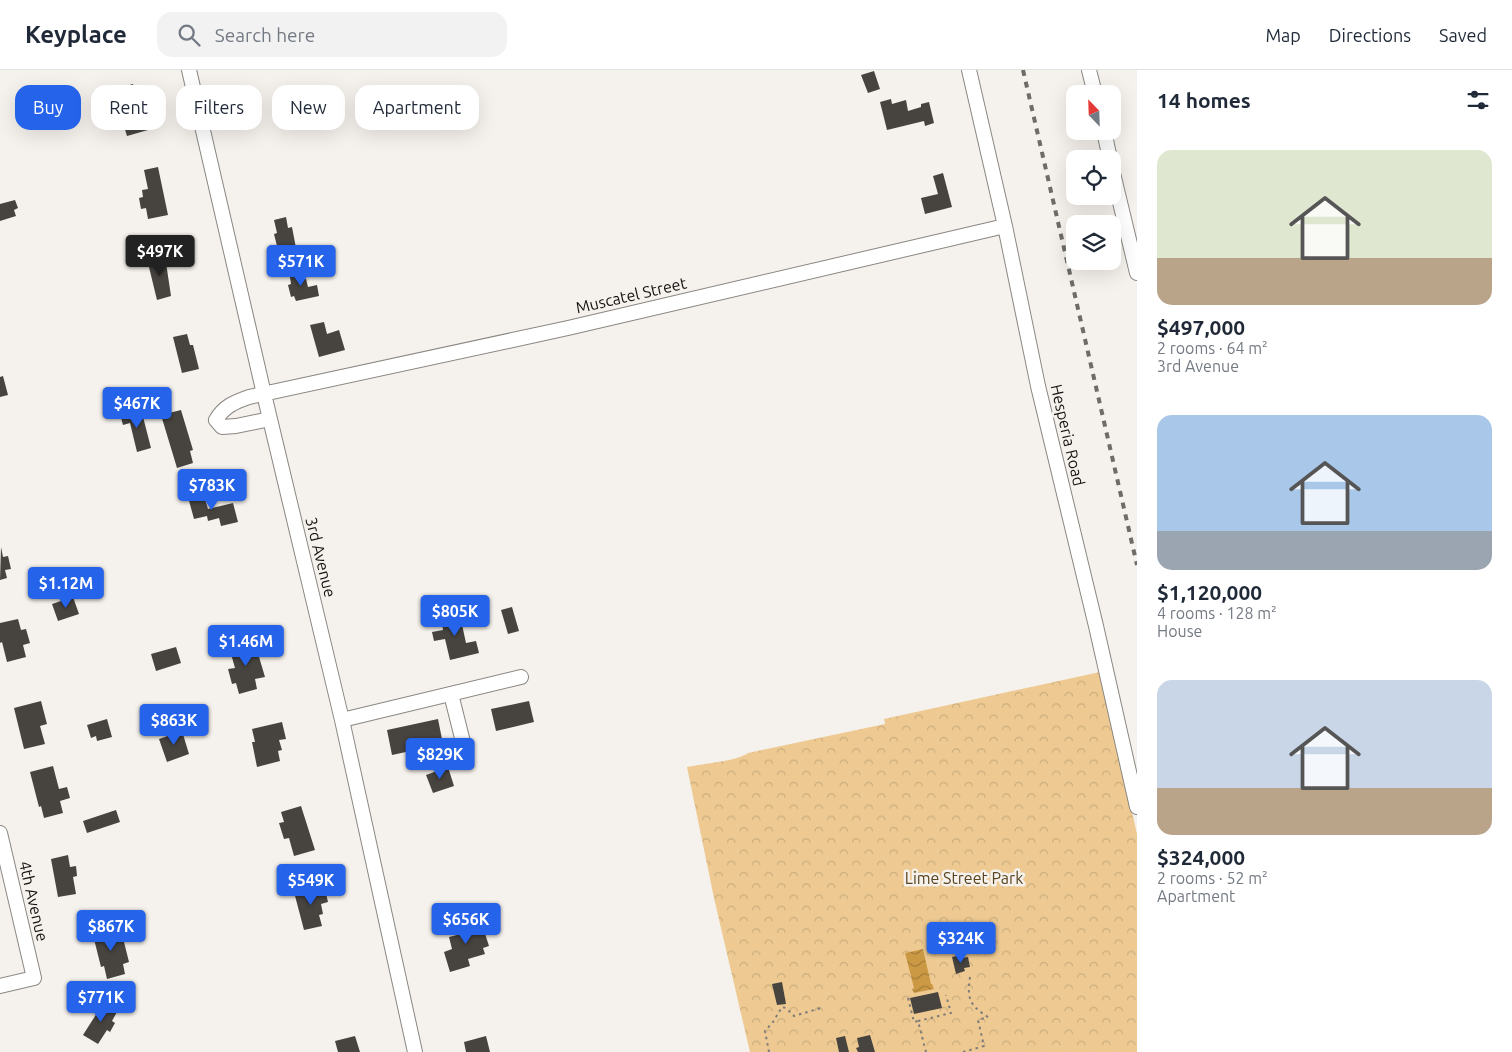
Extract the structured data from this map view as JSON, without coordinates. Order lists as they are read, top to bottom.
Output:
{
  "streets": {
    "street": [
      "Muscatel Street",
      "Hesperia Road",
      "3rd Avenue",
      "4th Avenue"
    ]
  },
  "crossings": [
    ["Muscatel Street", "Hesperia Road"],
    ["Muscatel Street", "3rd Avenue"]
  ],
  "parks": ["Lime Street Park"],
  "north": "top left",
  "page": {
    "header": "Keyplace",
    "search": "Search here",
    "nav": ["Map", "Directions", "Saved"],
    "heading": "14 homes",
    "chip": [
      "Buy",
      "Rent",
      "Filters",
      "New",
      "Apartment"
    ],
    "list": [
      {
        "name": "$497,000",
        "note": "2 rooms · 64 m² · 3rd Avenue"
      },
      {
        "name": "$1,120,000",
        "note": "4 rooms · 128 m² · House"
      },
      {
        "name": "$324,000",
        "note": "2 rooms · 52 m² · Apartment"
      }
    ],
    "price": [
      "$497K",
      "$571K",
      "$467K",
      "$783K",
      "$1.12M",
      "$805K",
      "$1.46M",
      "$863K",
      "$829K",
      "$549K",
      "$656K",
      "$867K",
      "$324K",
      "$771K"
    ]
  }
}
